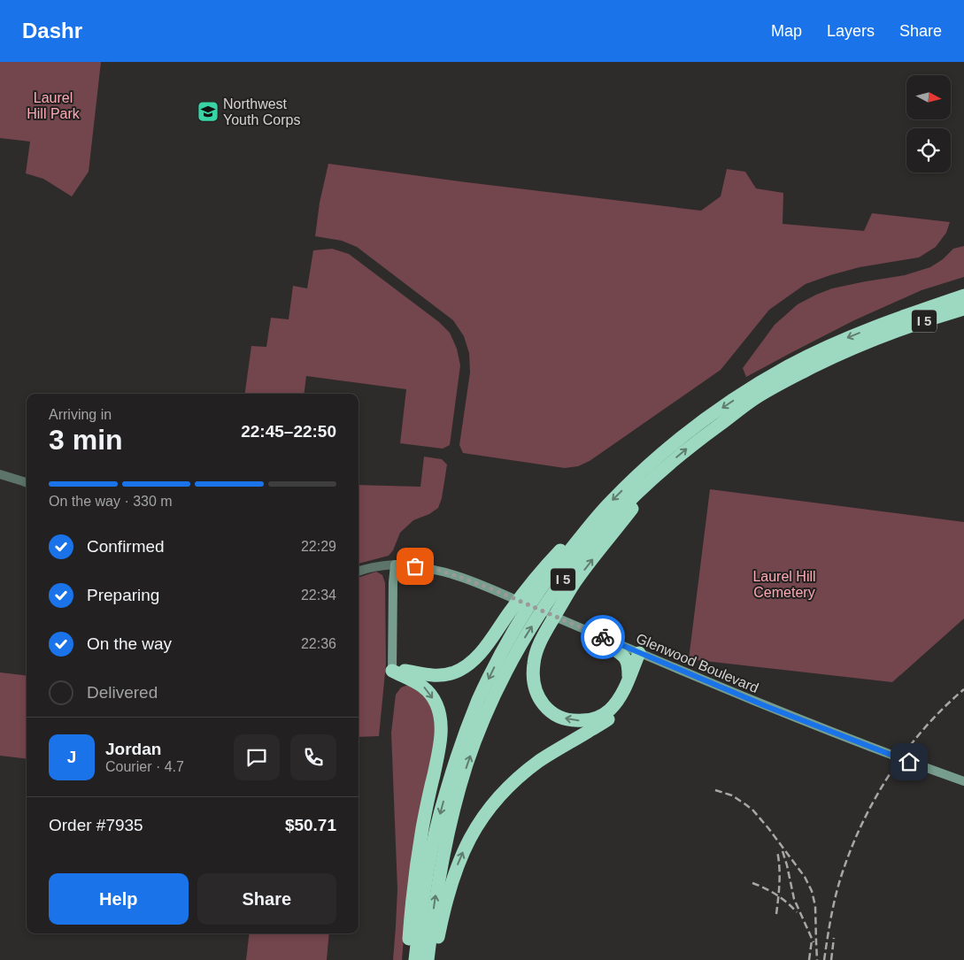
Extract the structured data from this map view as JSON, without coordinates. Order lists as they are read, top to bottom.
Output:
{
  "streets": {
    "highway": ["I 5"],
    "main road": ["Glenwood Boulevard"]
  },
  "parks": ["Laurel Hill Park", "Laurel Hill Cemetery"],
  "places": {
    "school or university": ["Northwest Youth Corps"]
  },
  "north": "right",
  "page": {
    "header": "Dashr",
    "nav": ["Map", "Layers", "Share"],
    "heading": ["3 min", "Arriving in", "22:45–22:50"],
    "panel": [
      "Jordan",
      "Courier · 4.7",
      "Order #7935",
      "$50.71"
    ],
    "bar": "On the way · 330 m",
    "list": [
      ["Confirmed", "22:29"],
      ["Preparing", "22:34"],
      ["On the way", "22:36"],
      "Delivered"
    ],
    "round": "J",
    "buttons": ["Help", "Share"]
  }
}
